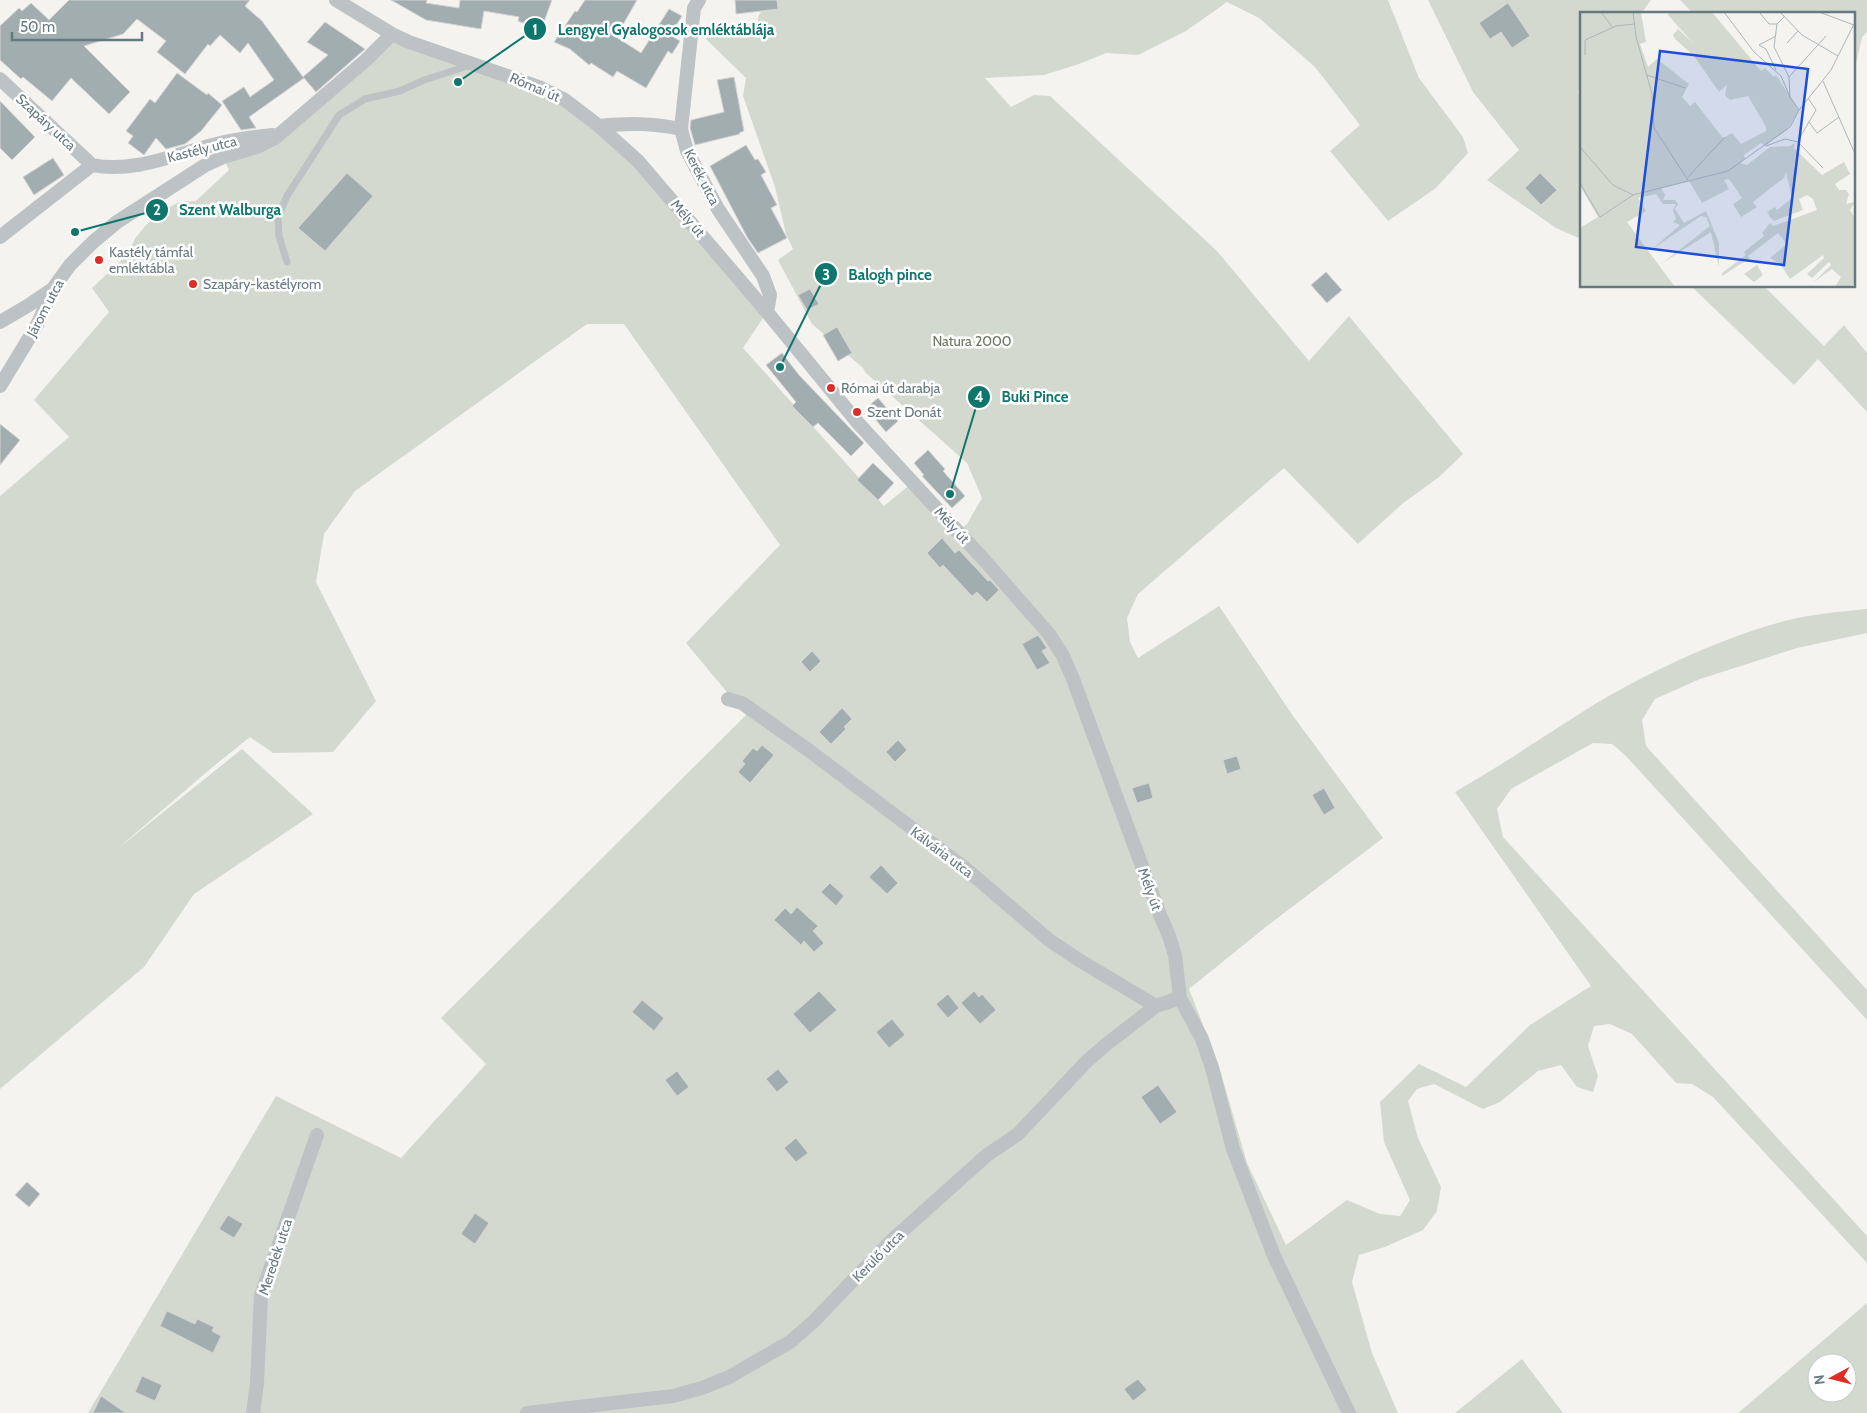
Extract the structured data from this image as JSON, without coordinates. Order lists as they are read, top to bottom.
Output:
{
  "streets": {
    "street": [
      "Római út",
      "Szapáry utca",
      "Kastély utca",
      "Kerék utca",
      "Mély út",
      "Járom utca",
      "Kálvária utca",
      "Kerülő utca",
      "Meredek utca"
    ]
  },
  "crossings": [
    ["Római út", "Mély út"],
    ["Szapáry utca", "Kastély utca"],
    ["Kastély utca", "Járom utca"],
    ["Kerék utca", "Mély út"],
    ["Mély út", "Kerülő utca"],
    ["Kálvária utca", "Kerülő utca"]
  ],
  "parks": ["Natura 2000"],
  "places": [
    "Lengyel Gyalogosok emléktáblája",
    "Szent Walburga",
    "Kastély támfal emléktábla",
    "Szapáry-kastélyrom",
    "Balogh pince",
    "Római út darabja",
    "Szent Donát",
    "Buki Pince"
  ],
  "scale_bar": "50 m",
  "north": "left"
}
